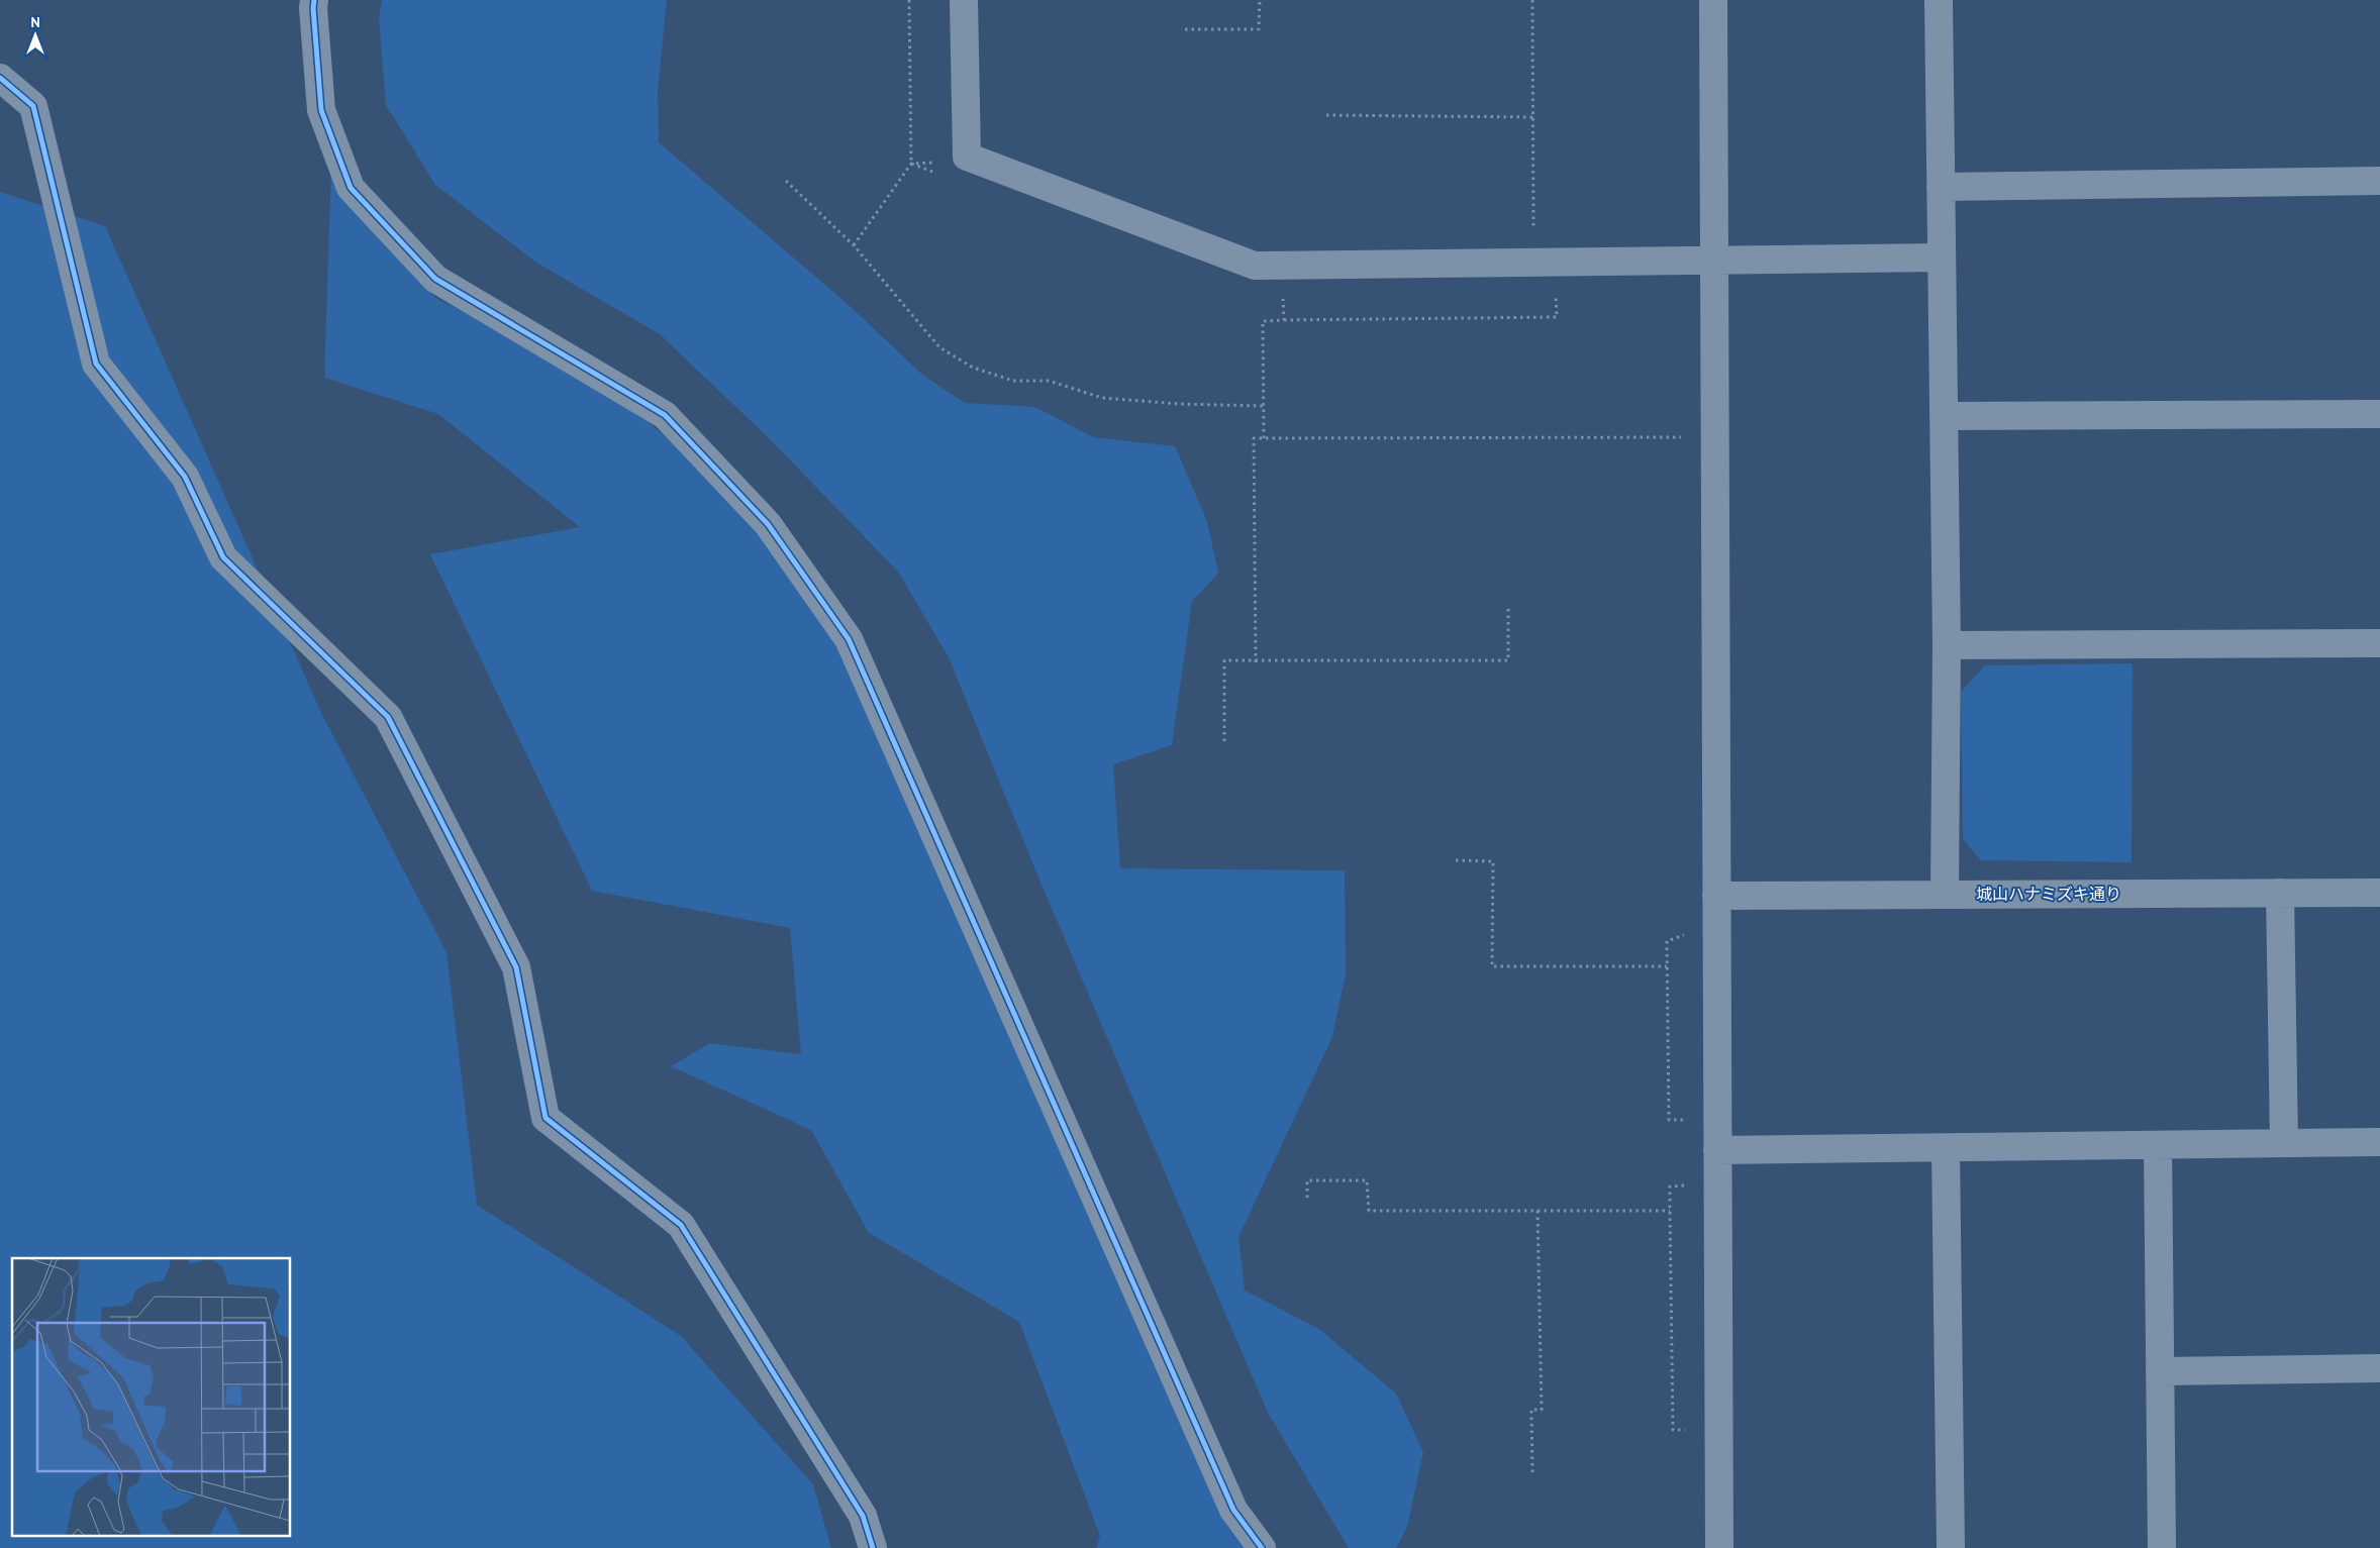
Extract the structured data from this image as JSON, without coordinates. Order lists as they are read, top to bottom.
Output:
{
  "streets": {
    "street": ["城山ハナミズキ通り"]
  },
  "north": "top"
}
